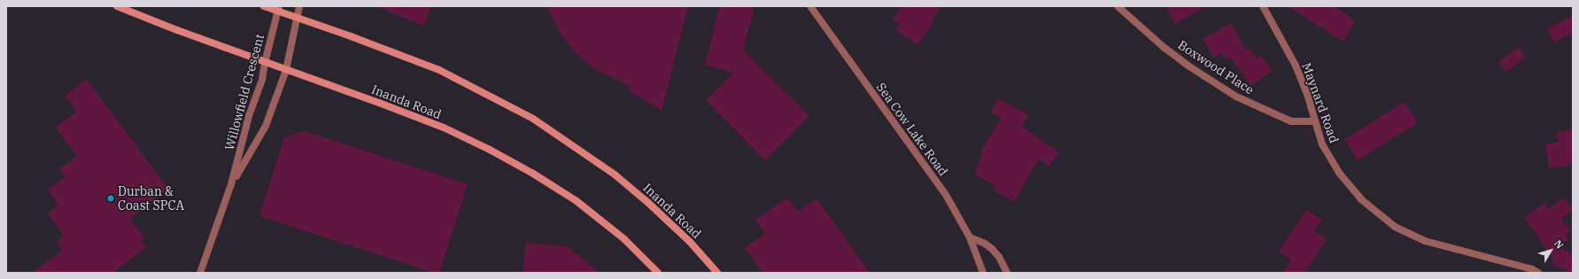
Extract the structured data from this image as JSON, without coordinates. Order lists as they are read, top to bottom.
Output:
{
  "streets": {
    "main road": ["Inanda Road"],
    "street": [
      "Boxwood Place",
      "Willowfield Crescent",
      "Maynard Road",
      "Sea Cow Lake Road"
    ]
  },
  "crossings": [
    ["Boxwood Place", "Maynard Road"],
    ["Willowfield Crescent", "Inanda Road"]
  ],
  "places": ["Durban & Coast SPCA"],
  "north": "top right"
}
